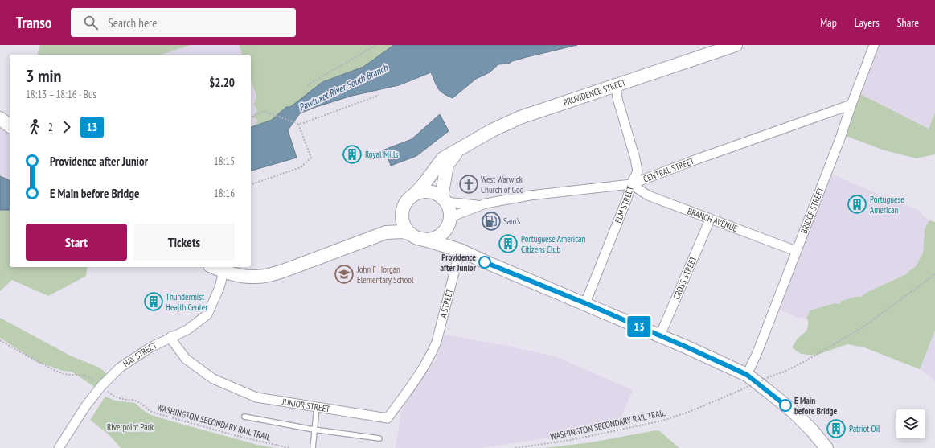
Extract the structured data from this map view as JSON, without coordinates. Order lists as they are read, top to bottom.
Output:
{
  "streets": {
    "main road": ["PROVIDENCE STREET"],
    "street": [
      "CENTRAL STREET",
      "ELM STREET",
      "BRIDGE STREET",
      "BRANCH AVENUE",
      "CROSS STREET",
      "A STREET",
      "HAY STREET",
      "JUNIOR STREET"
    ],
    "path": ["WASHINGTON SECONDARY RAIL TRAIL"]
  },
  "crossings": [
    ["PROVIDENCE STREET", "ELM STREET"],
    ["CENTRAL STREET", "ELM STREET"],
    ["CENTRAL STREET", "BRIDGE STREET"],
    ["CENTRAL STREET", "BRANCH AVENUE"],
    ["ELM STREET", "BRANCH AVENUE"],
    ["BRIDGE STREET", "BRANCH AVENUE"],
    ["BRANCH AVENUE", "CROSS STREET"],
    ["A STREET", "JUNIOR STREET"],
    ["HAY STREET", "JUNIOR STREET"],
    ["HAY STREET", "WASHINGTON SECONDARY RAIL TRAIL"]
  ],
  "water": ["Pawtuxet River South Branch"],
  "parks": ["Riverpoint Park"],
  "places": {
    "building": [
      "Royal Mills",
      "Portuguese American",
      "Portuguese American Citizens Club",
      "Thundermist Health Center",
      "Patriot Oil"
    ],
    "church": ["West Warwick Church of God"],
    "fuel station": ["Sam's"],
    "other": ["Providence after Junior", "E Main before Bridge"],
    "school or university": ["John F Horgan Elementary School"]
  },
  "lines": ["bus line 13"],
  "page": {
    "header": "Transo",
    "search": "Search here",
    "nav": ["Map", "Layers", "Share"],
    "on_map": "13",
    "heading": ["3 min", "18:13 – 18:16 · Bus", "$2.20"],
    "legs": ["2", "13"],
    "list": [
      {
        "name": "Providence after Junior",
        "value": "18:15"
      },
      {
        "name": "E Main before Bridge",
        "value": "18:16"
      }
    ],
    "buttons": ["Start", "Tickets"]
  }
}
